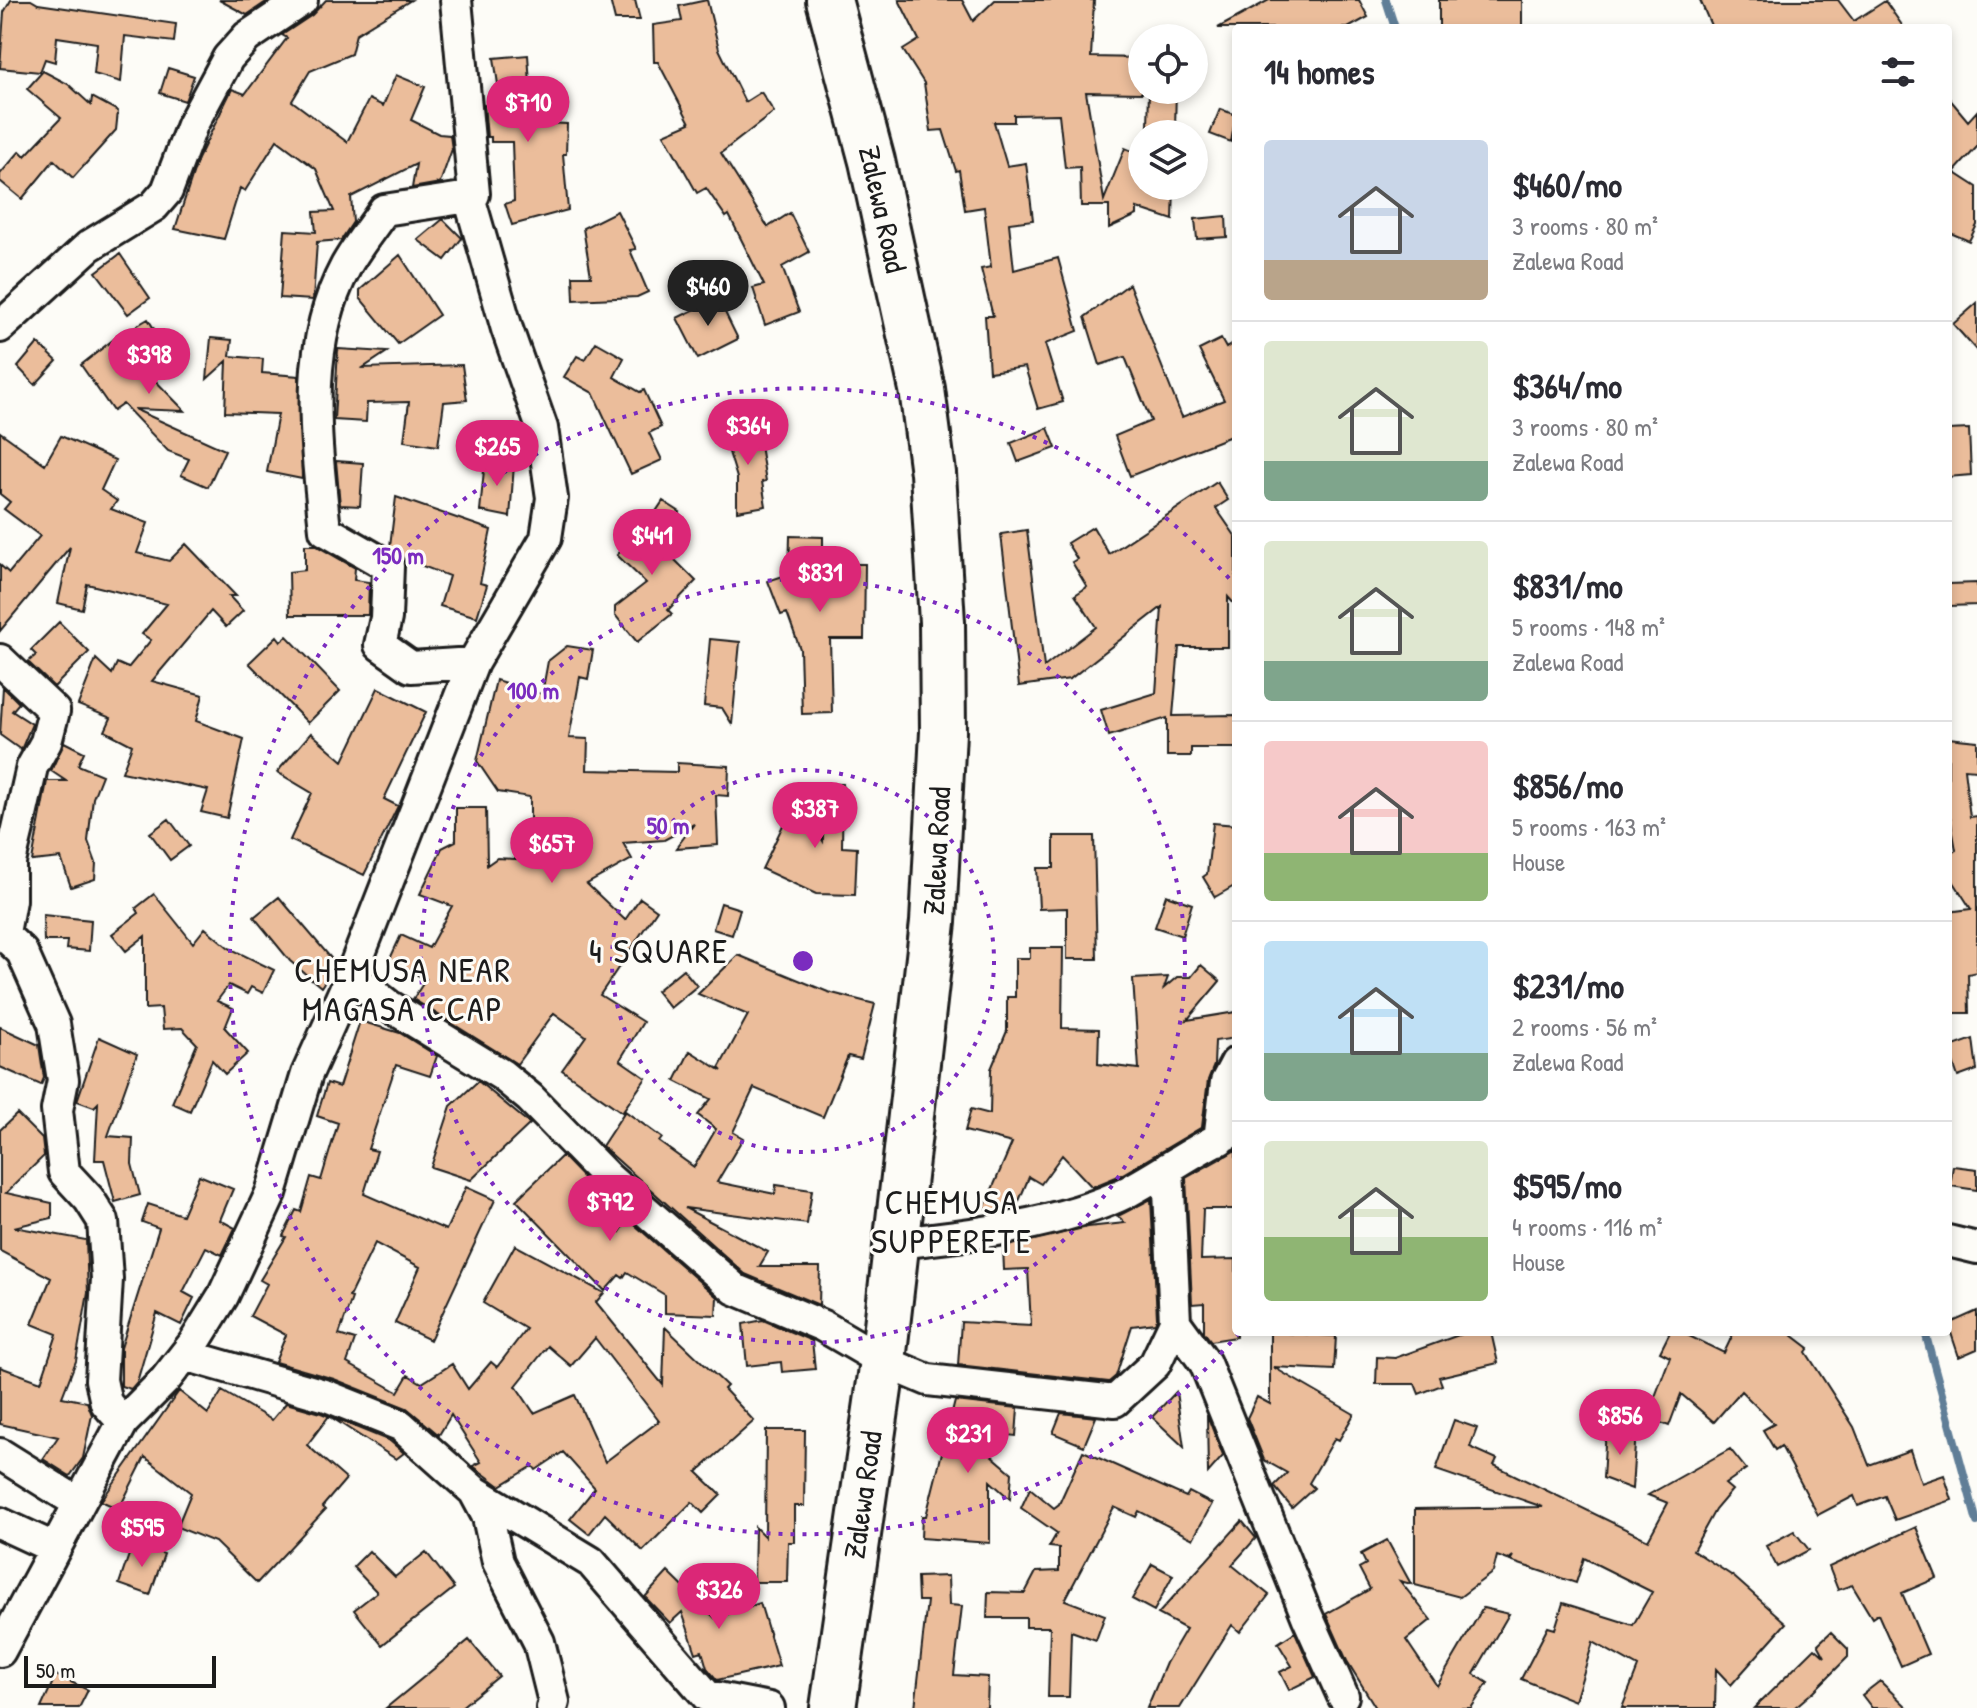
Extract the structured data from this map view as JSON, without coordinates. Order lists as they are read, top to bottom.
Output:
{
  "streets": {
    "highway": ["Zalewa Road"]
  },
  "districts": ["4 SQUARE", "CHEMUSA NEAR MAGASA CCAP", "CHEMUSA SUPPERETE"],
  "scale_bar": "50 m",
  "page": {
    "heading": "14 homes",
    "price": [
      "$710",
      "$460",
      "$398",
      "$364",
      "$265",
      "$441",
      "$831",
      "$387",
      "$657",
      "$792",
      "$856",
      "$231",
      "$595",
      "$326"
    ],
    "list": [
      {
        "name": "$460/mo",
        "note": "3 rooms · 80 m² · Zalewa Road"
      },
      {
        "name": "$364/mo",
        "note": "3 rooms · 80 m² · Zalewa Road"
      },
      {
        "name": "$831/mo",
        "note": "5 rooms · 148 m² · Zalewa Road"
      },
      {
        "name": "$856/mo",
        "note": "5 rooms · 163 m² · House"
      },
      {
        "name": "$231/mo",
        "note": "2 rooms · 56 m² · Zalewa Road"
      },
      {
        "name": "$595/mo",
        "note": "4 rooms · 116 m² · House"
      }
    ],
    "scale": "50 m"
  },
  "rings": ["150 m", "100 m", "50 m"]
}
